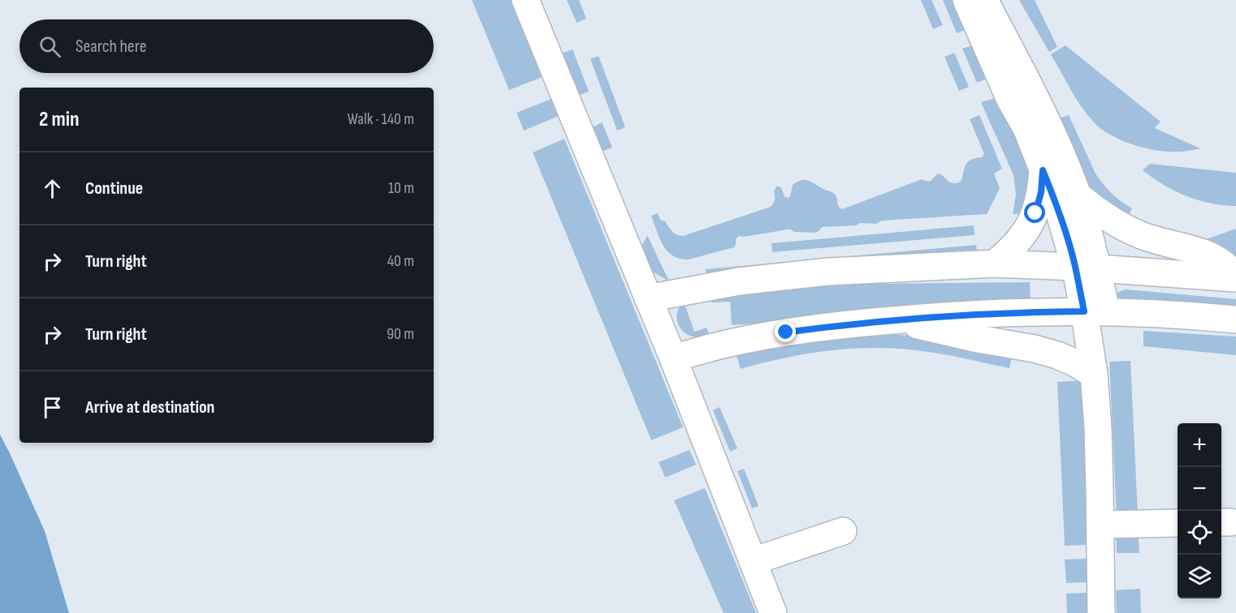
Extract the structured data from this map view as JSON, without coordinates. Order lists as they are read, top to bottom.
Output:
{
  "page": {
    "search": "Search here",
    "heading": ["2 min", "Walk · 140 m"],
    "list": [
      ["Continue", "10 m"],
      ["Turn right", "40 m"],
      ["Turn right", "90 m"],
      "Arrive at destination"
    ],
    "map_buttons": ["+", "−"]
  }
}
